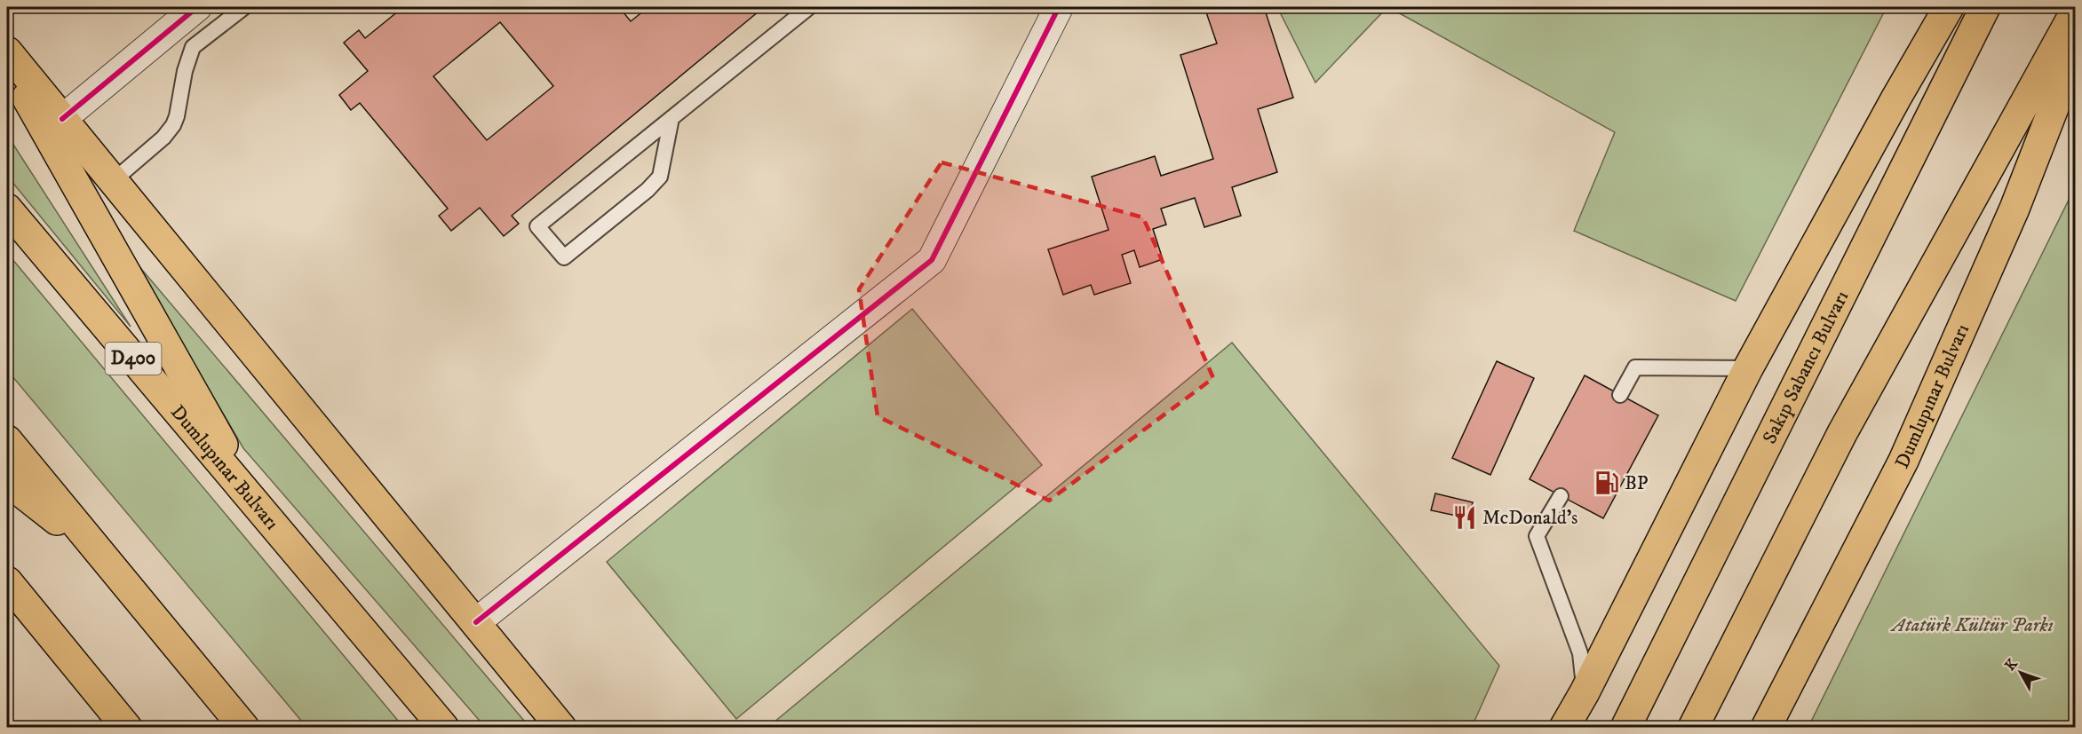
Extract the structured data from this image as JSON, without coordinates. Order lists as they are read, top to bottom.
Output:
{
  "streets": {
    "main road": ["D400", "Sakıp Sabancı Bulvarı", "Dumlupınar Bulvarı"]
  },
  "parks": ["Atatürk Kültür Parkı"],
  "places": {
    "fuel station": ["BP"],
    "restaurant": ["McDonald's"]
  },
  "north": "top left"
}
